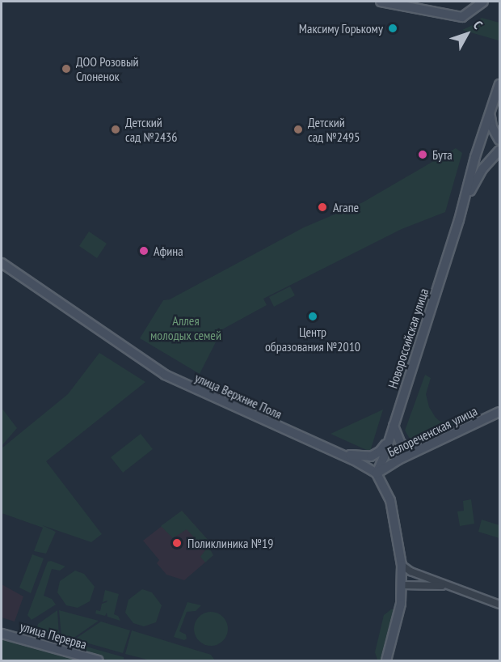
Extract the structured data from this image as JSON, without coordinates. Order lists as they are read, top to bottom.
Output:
{
  "streets": {
    "street": [
      "Новороссийская улица",
      "улица Верхние Поля",
      "Белореченская улица",
      "улица Перерва"
    ]
  },
  "crossings": [
    ["Новороссийская улица", "улица Верхние Поля"],
    ["Новороссийская улица", "Белореченская улица"],
    ["улица Верхние Поля", "Белореченская улица"]
  ],
  "parks": ["Аллея молодых семей"],
  "places": [
    "Максиму Горькому",
    "ДОО Розовый Слоненок",
    "Детский сад №2436",
    "Детский сад №2495",
    "Бута",
    "Агапе",
    "Афина",
    "Центр образования №2010",
    "Поликлиника №19"
  ],
  "north": "top right"
}
